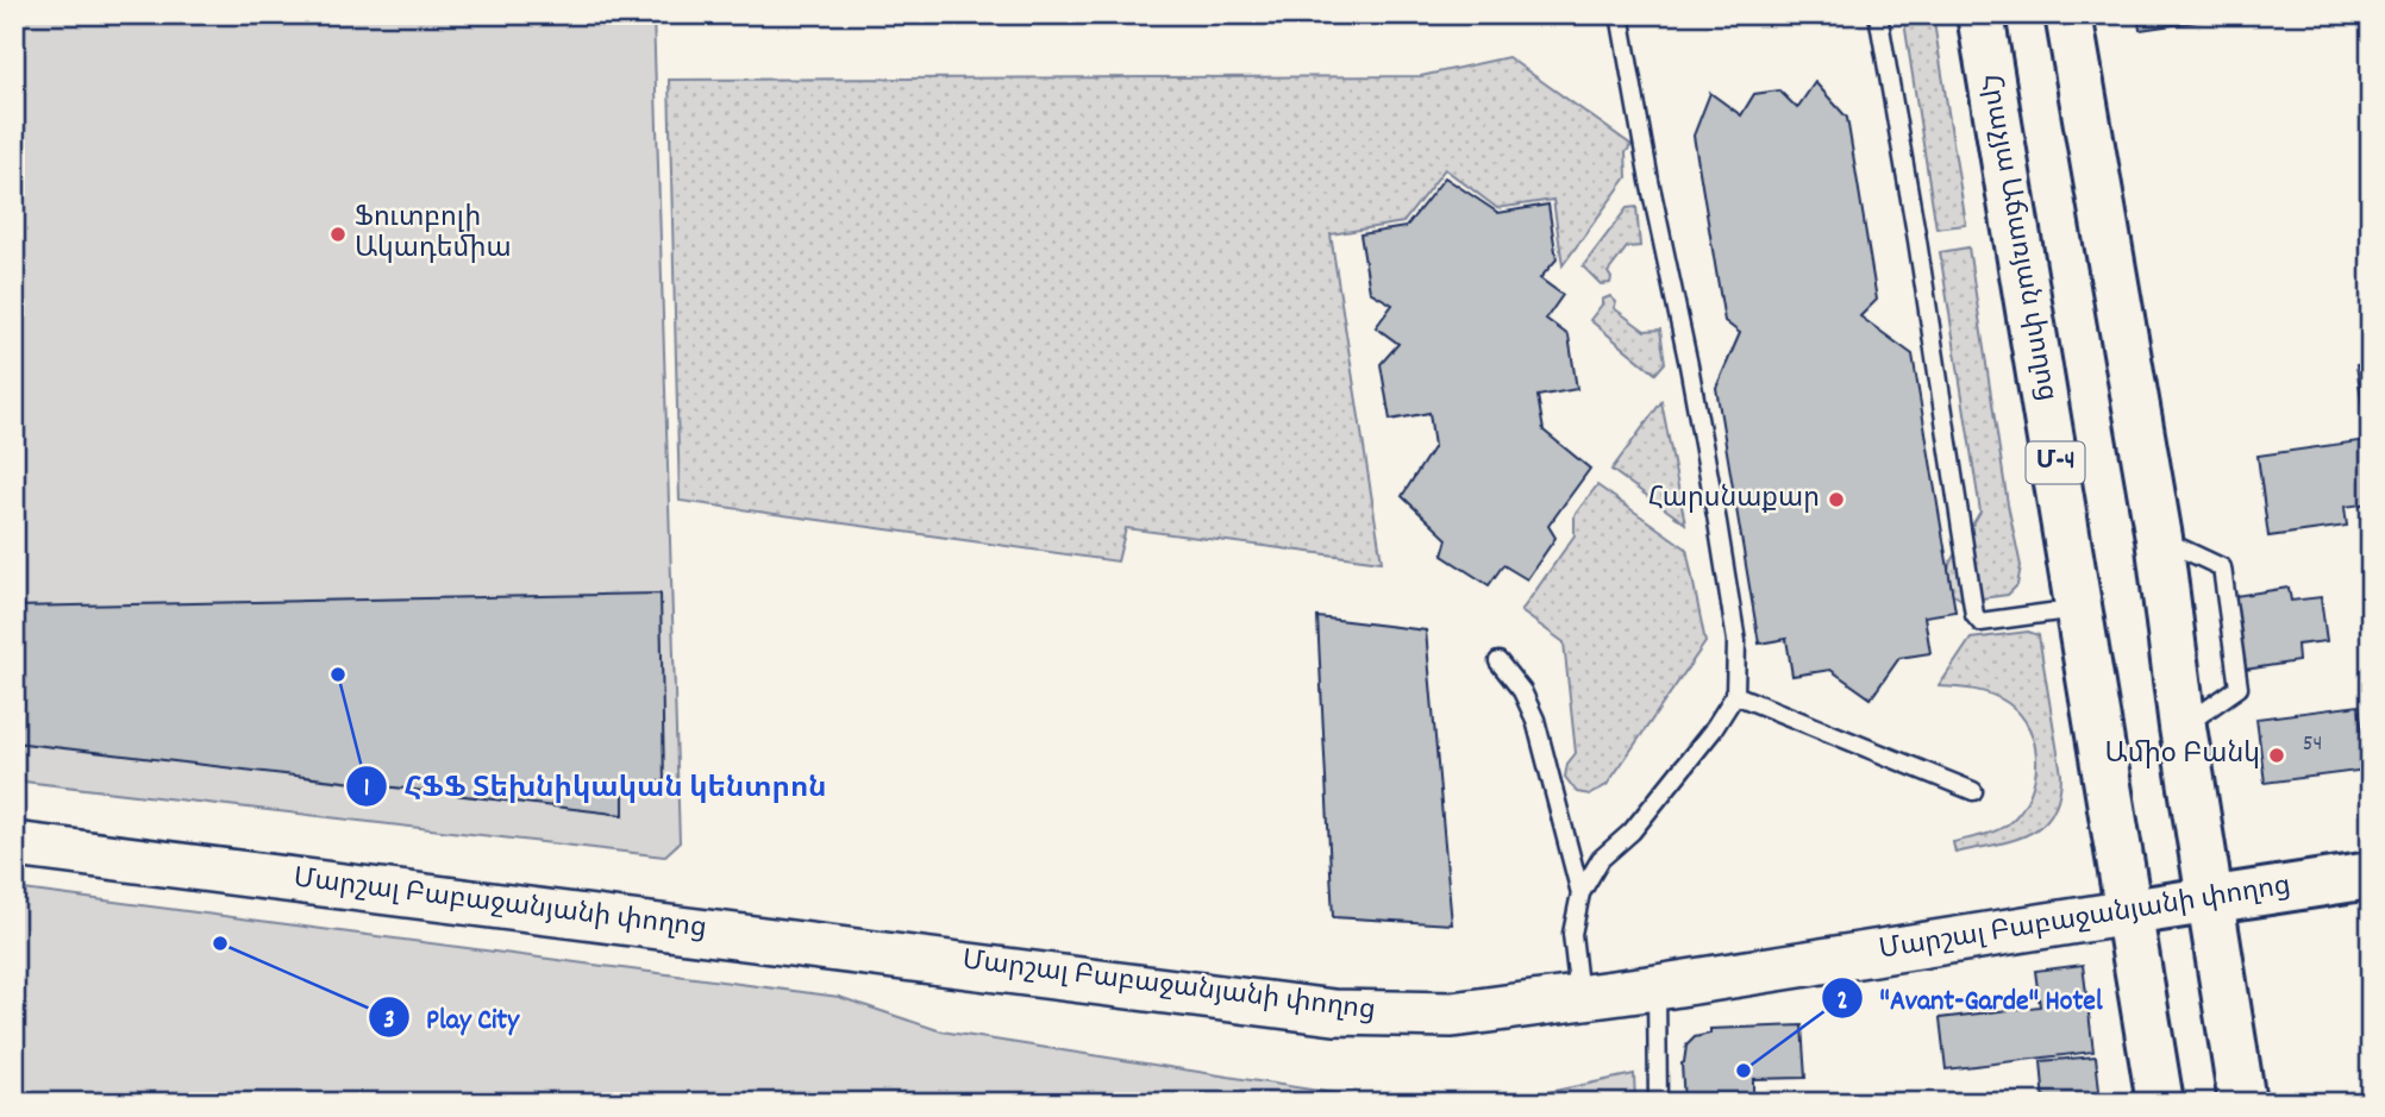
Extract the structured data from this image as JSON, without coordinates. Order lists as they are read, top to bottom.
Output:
{
  "streets": {
    "main road": ["Հրաչյա Աճառյան փողոց", "Մ-4", "Մարշալ Բաբաջանյանի փողոց"]
  },
  "crossings": [
    ["Հրաչյա Աճառյան փողոց", "Մարշալ Բաբաջանյանի փողոց"]
  ],
  "places": [
    "Ֆուտբոլի Ակադեմիա",
    "Հարսնաքար",
    "ՀՖՖ Տեխնիկական կենտրոն",
    "Ամիօ Բանկ",
    "Play City",
    "\"Avant-Garde\" Hotel"
  ],
  "house_numbers": ["54"]
}
